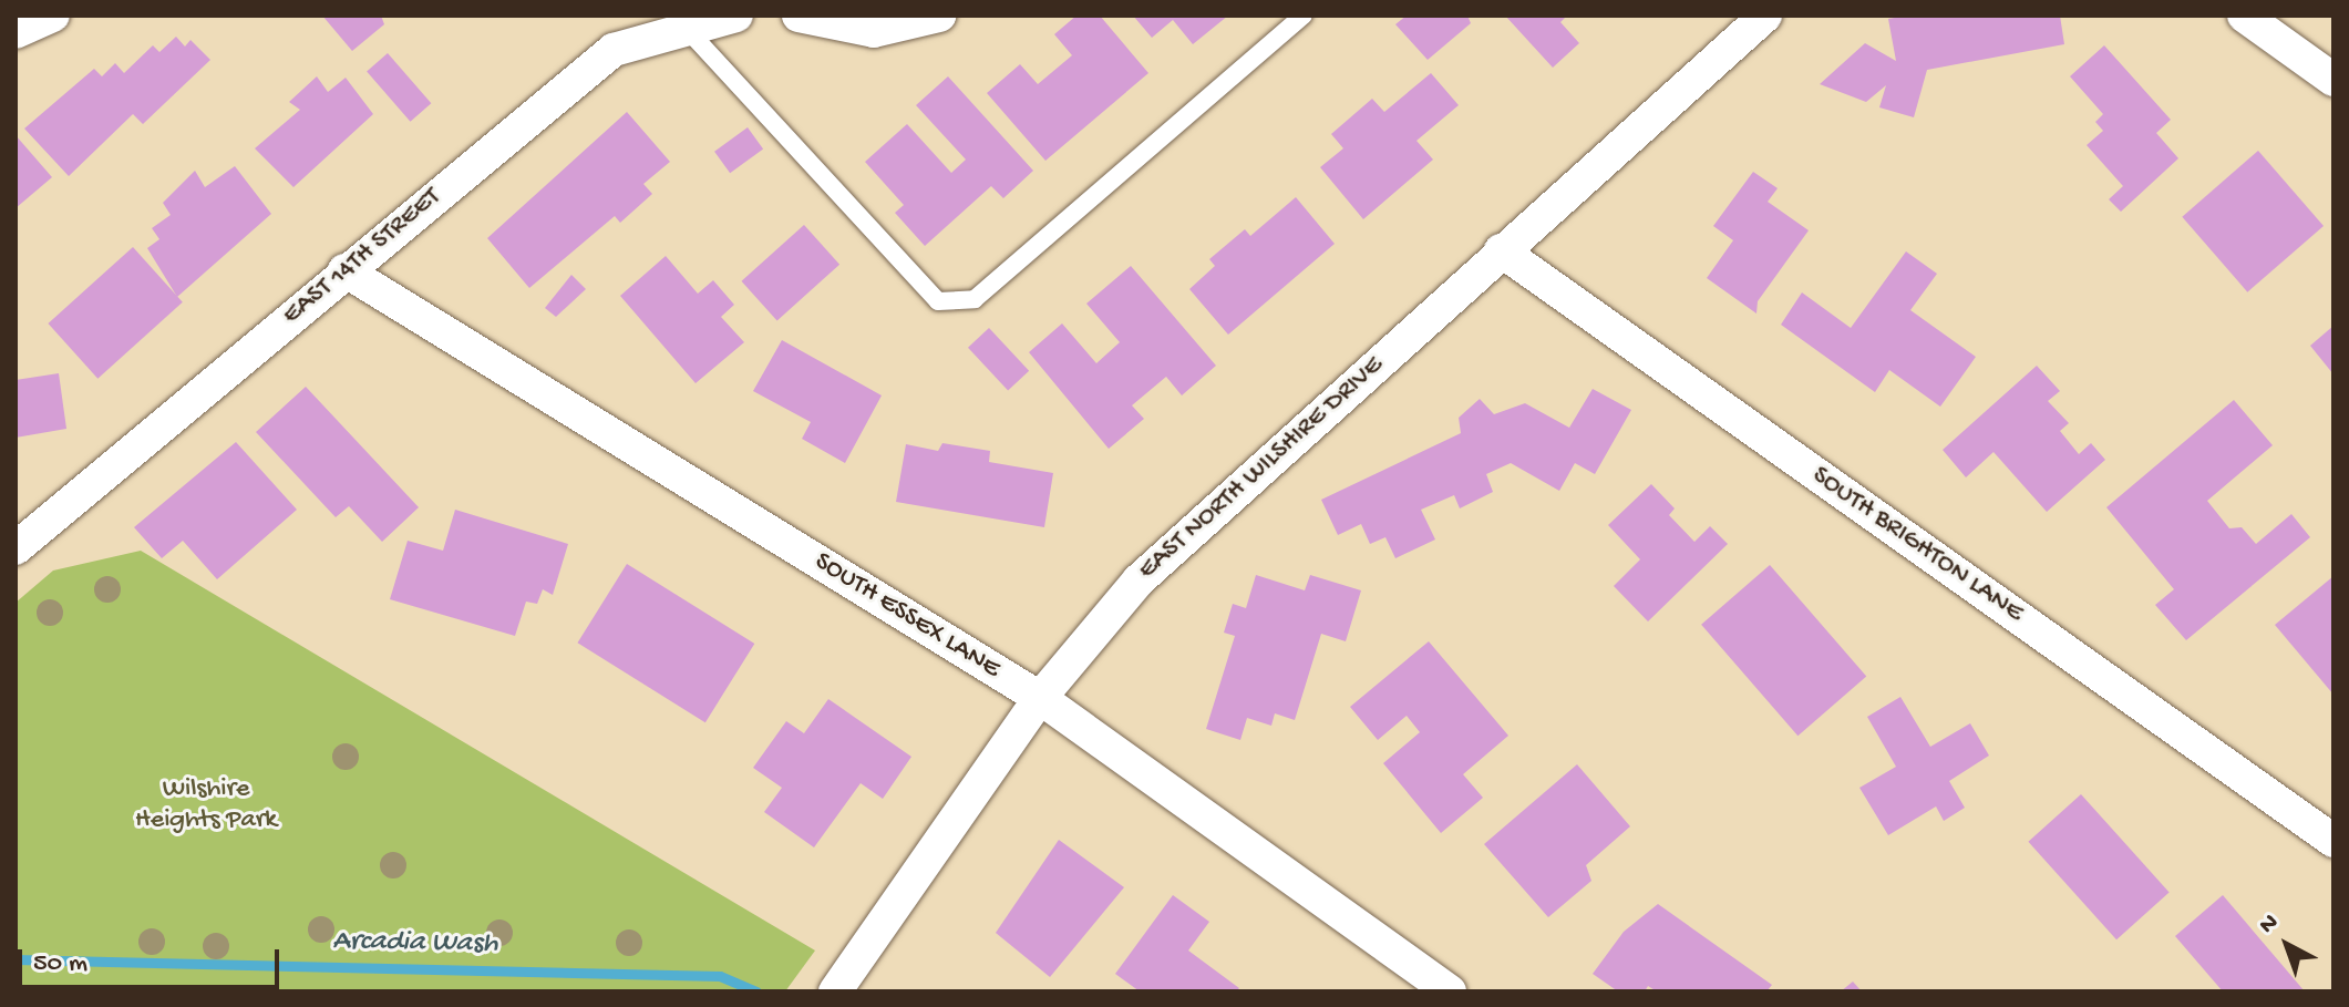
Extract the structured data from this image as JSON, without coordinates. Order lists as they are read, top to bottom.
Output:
{
  "streets": {
    "street": [
      "EAST 14TH STREET",
      "EAST NORTH WILSHIRE DRIVE",
      "SOUTH BRIGHTON LANE",
      "SOUTH ESSEX LANE"
    ]
  },
  "crossings": [
    ["EAST 14TH STREET", "SOUTH ESSEX LANE"],
    ["EAST NORTH WILSHIRE DRIVE", "SOUTH BRIGHTON LANE"],
    ["EAST NORTH WILSHIRE DRIVE", "SOUTH ESSEX LANE"]
  ],
  "water": ["Arcadia Wash"],
  "parks": ["Wilshire Heights Park"],
  "scale_bar": "50 m",
  "north": "top left"
}
